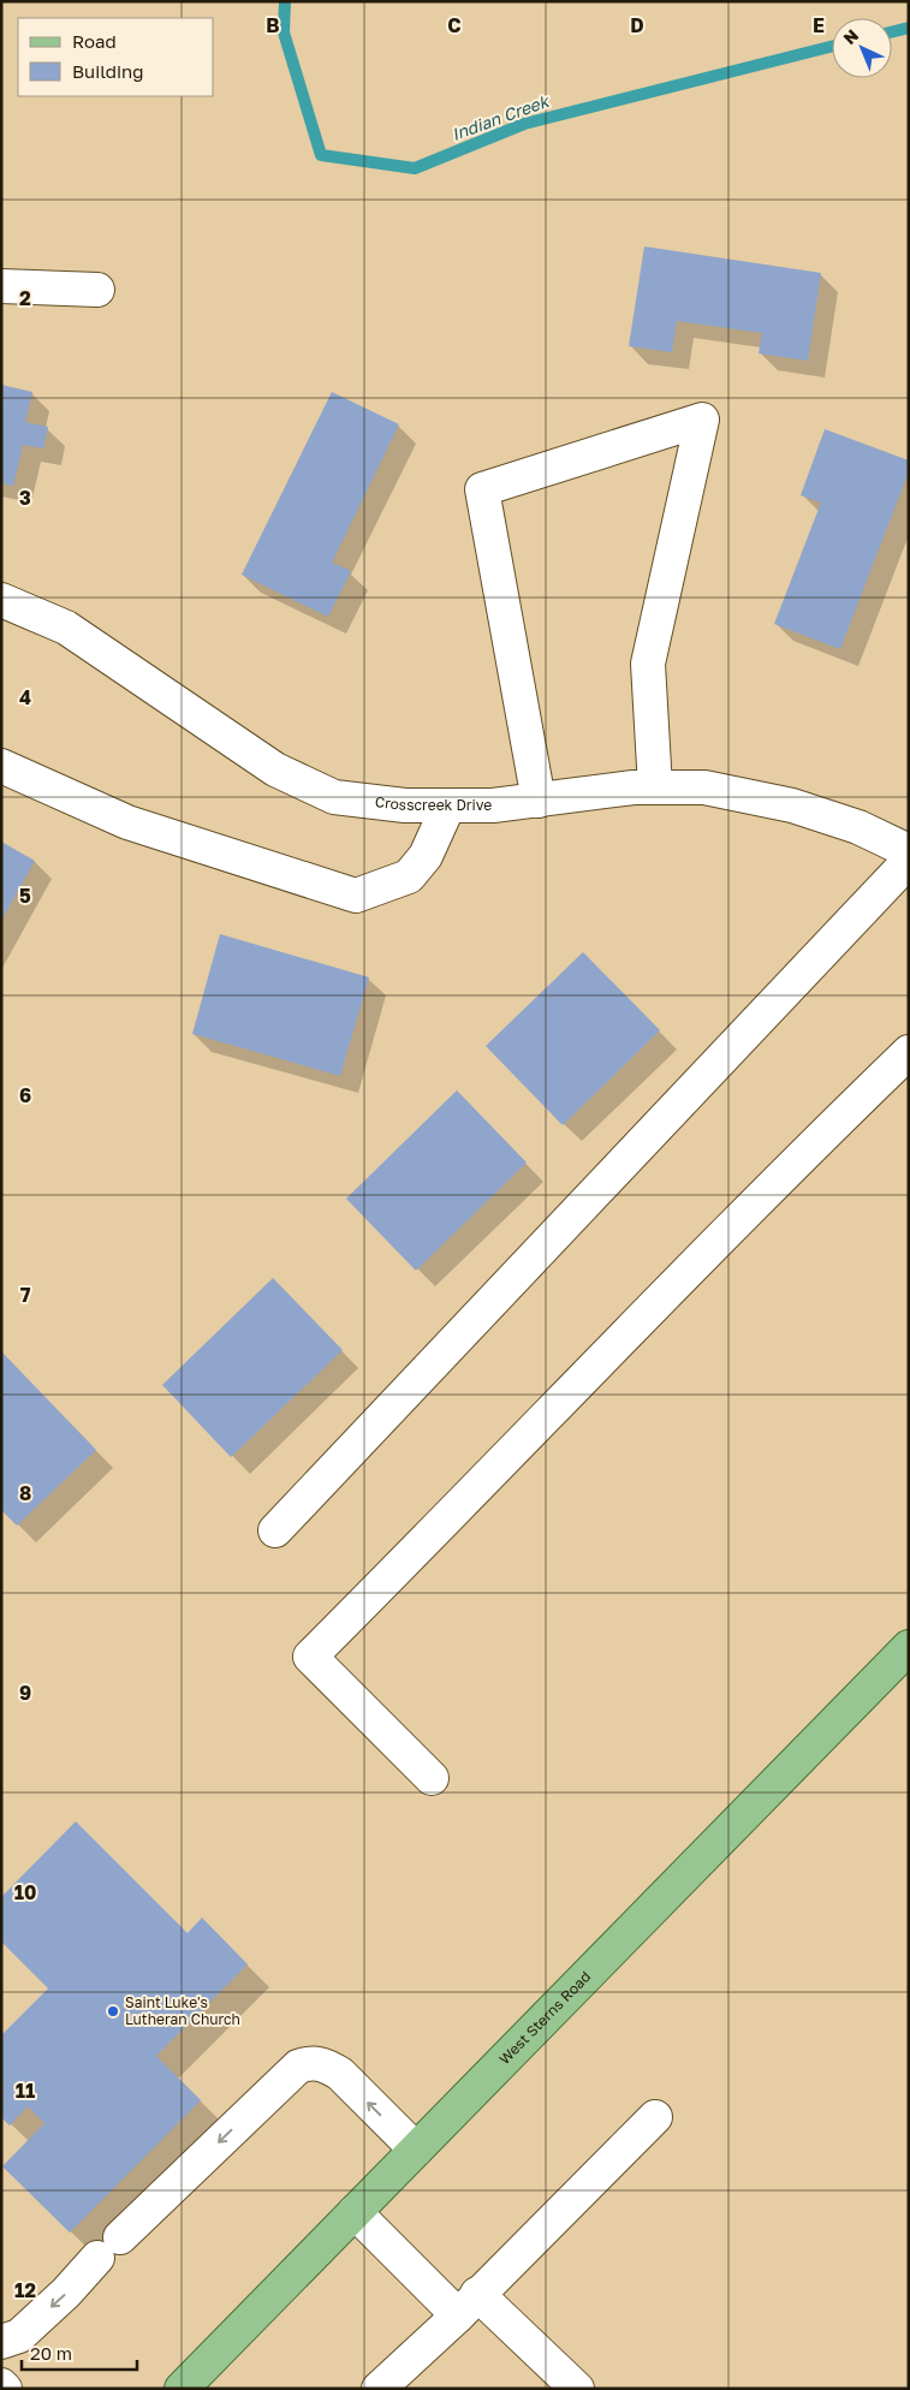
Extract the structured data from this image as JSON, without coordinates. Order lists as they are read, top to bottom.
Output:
{
  "streets": {
    "main road": ["West Sterns Road"],
    "street": ["Crosscreek Drive"]
  },
  "water": ["Indian Creek"],
  "places": ["Saint Luke's Lutheran Church"],
  "legend": ["Road", "Building"],
  "scale_bar": "20 m",
  "north": "top left",
  "grid": {
    "columns": [
      "B",
      "C",
      "D",
      "E"
    ],
    "rows": [
      "2",
      "3",
      "4",
      "5",
      "6",
      "7",
      "8",
      "9",
      "10",
      "11",
      "12"
    ]
  }
}
